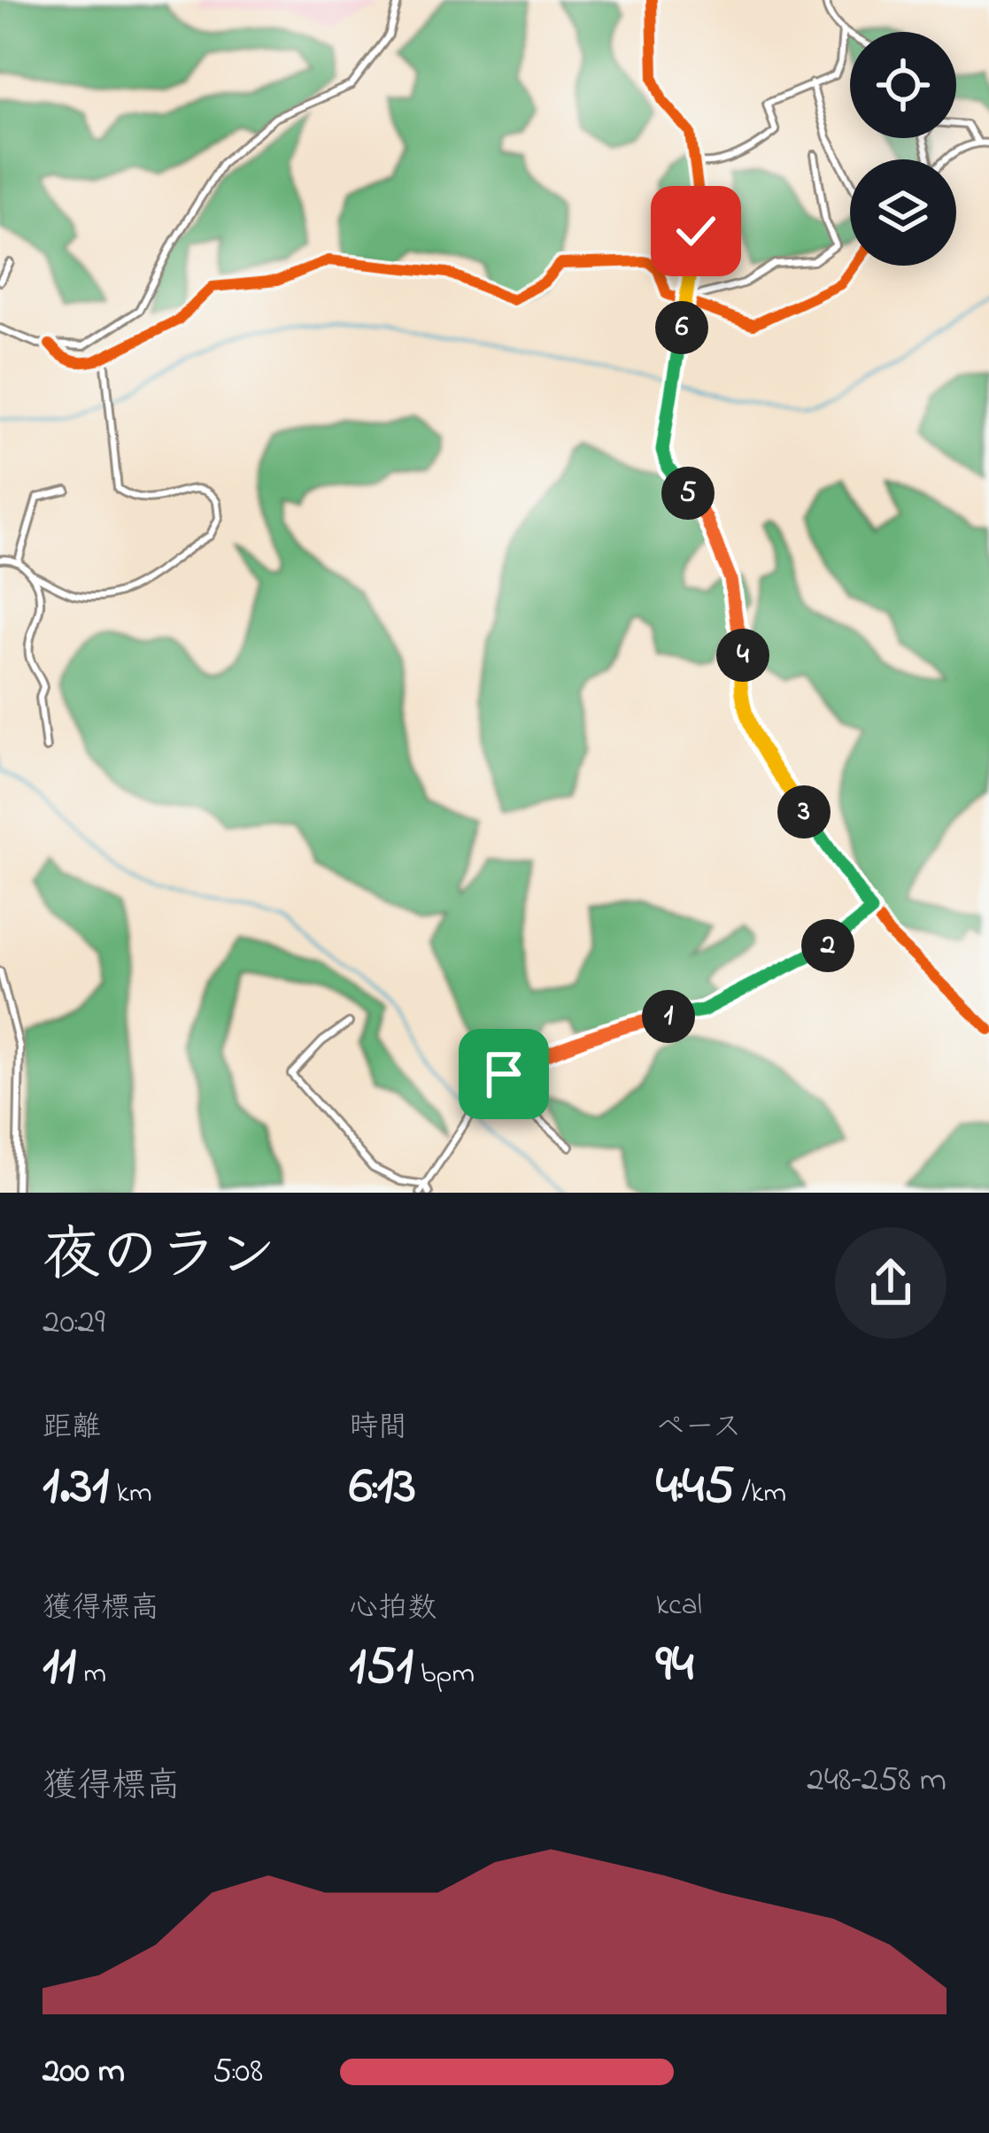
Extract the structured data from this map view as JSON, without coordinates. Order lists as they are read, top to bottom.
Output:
{
  "page": {
    "pins": [
      "6",
      "5",
      "4",
      "3",
      "2",
      "1"
    ],
    "heading": ["夜のラン", "20:29"],
    "stats": [
      ["距離", "1.31 km"],
      ["時間", "6:13"],
      ["ペース", "4:45 /km"],
      ["獲得標高", "11 m"],
      ["心拍数", "151 bpm"],
      ["kcal", "94"]
    ],
    "chart": ["獲得標高", "248–258 m"],
    "list": [
      {
        "name": "200 m",
        "note": "5:08"
      }
    ]
  }
}
